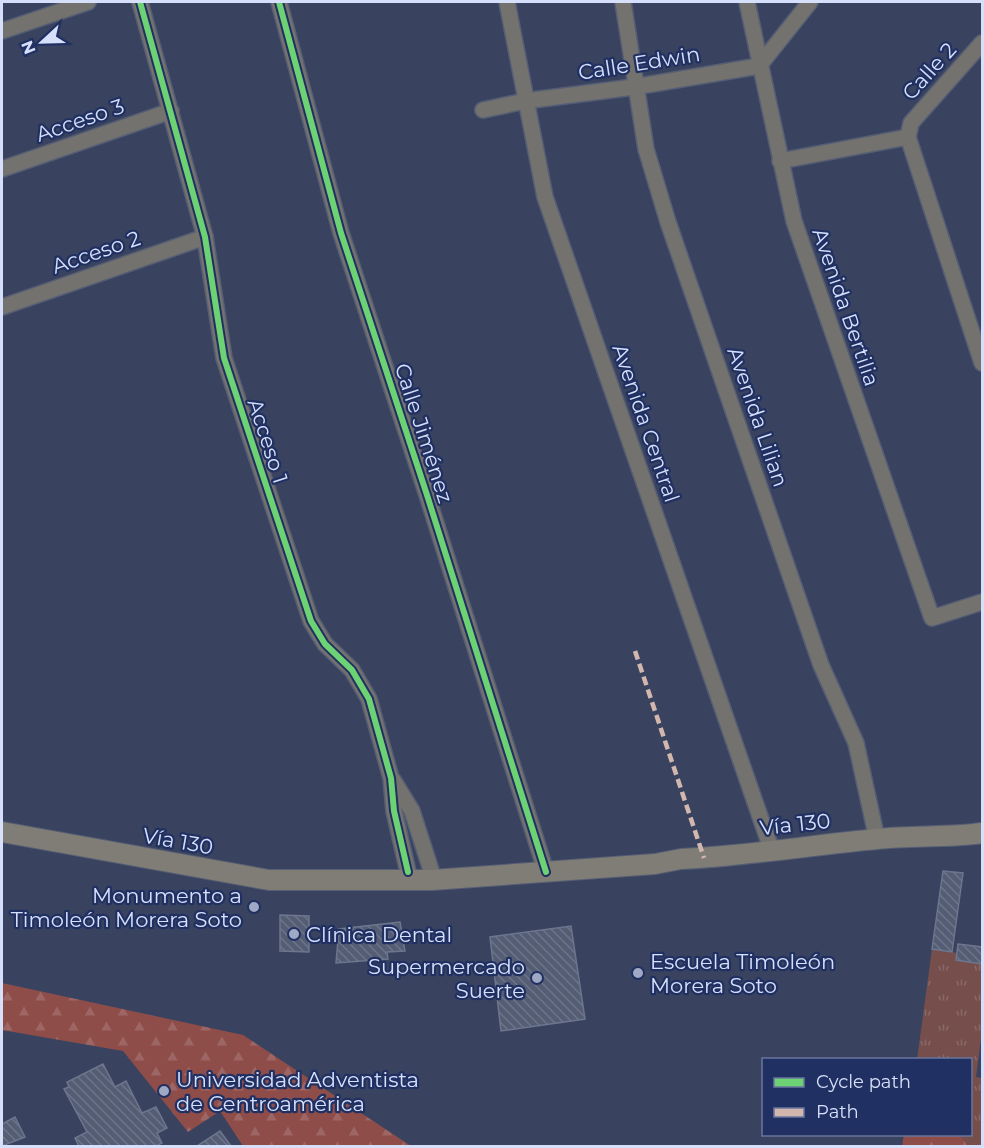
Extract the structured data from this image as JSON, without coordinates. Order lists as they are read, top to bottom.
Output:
{
  "streets": {
    "main road": ["Vía 130"],
    "street": [
      "Calle Edwin",
      "Calle 2",
      "Acceso 3",
      "Acceso 2",
      "Avenida Bertilia",
      "Avenida Lilian",
      "Avenida Central",
      "Calle Jiménez",
      "Acceso 1"
    ]
  },
  "crossings": [
    ["Calle Edwin", "Avenida Bertilia"],
    ["Calle Edwin", "Avenida Lilian"],
    ["Calle Edwin", "Avenida Central"],
    ["Acceso 3", "Acceso 1"],
    ["Acceso 2", "Acceso 1"],
    ["Avenida Lilian", "Vía 130"],
    ["Avenida Central", "Vía 130"],
    ["Calle Jiménez", "Vía 130"],
    ["Acceso 1", "Vía 130"]
  ],
  "places": [
    "Monumento a Timoleón Morera Soto",
    "Clínica Dental",
    "Escuela Timoleón Morera Soto",
    "Supermercado Suerte",
    "Universidad Adventista de Centroamérica"
  ],
  "legend": ["Cycle path", "Path"],
  "north": "left"
}
